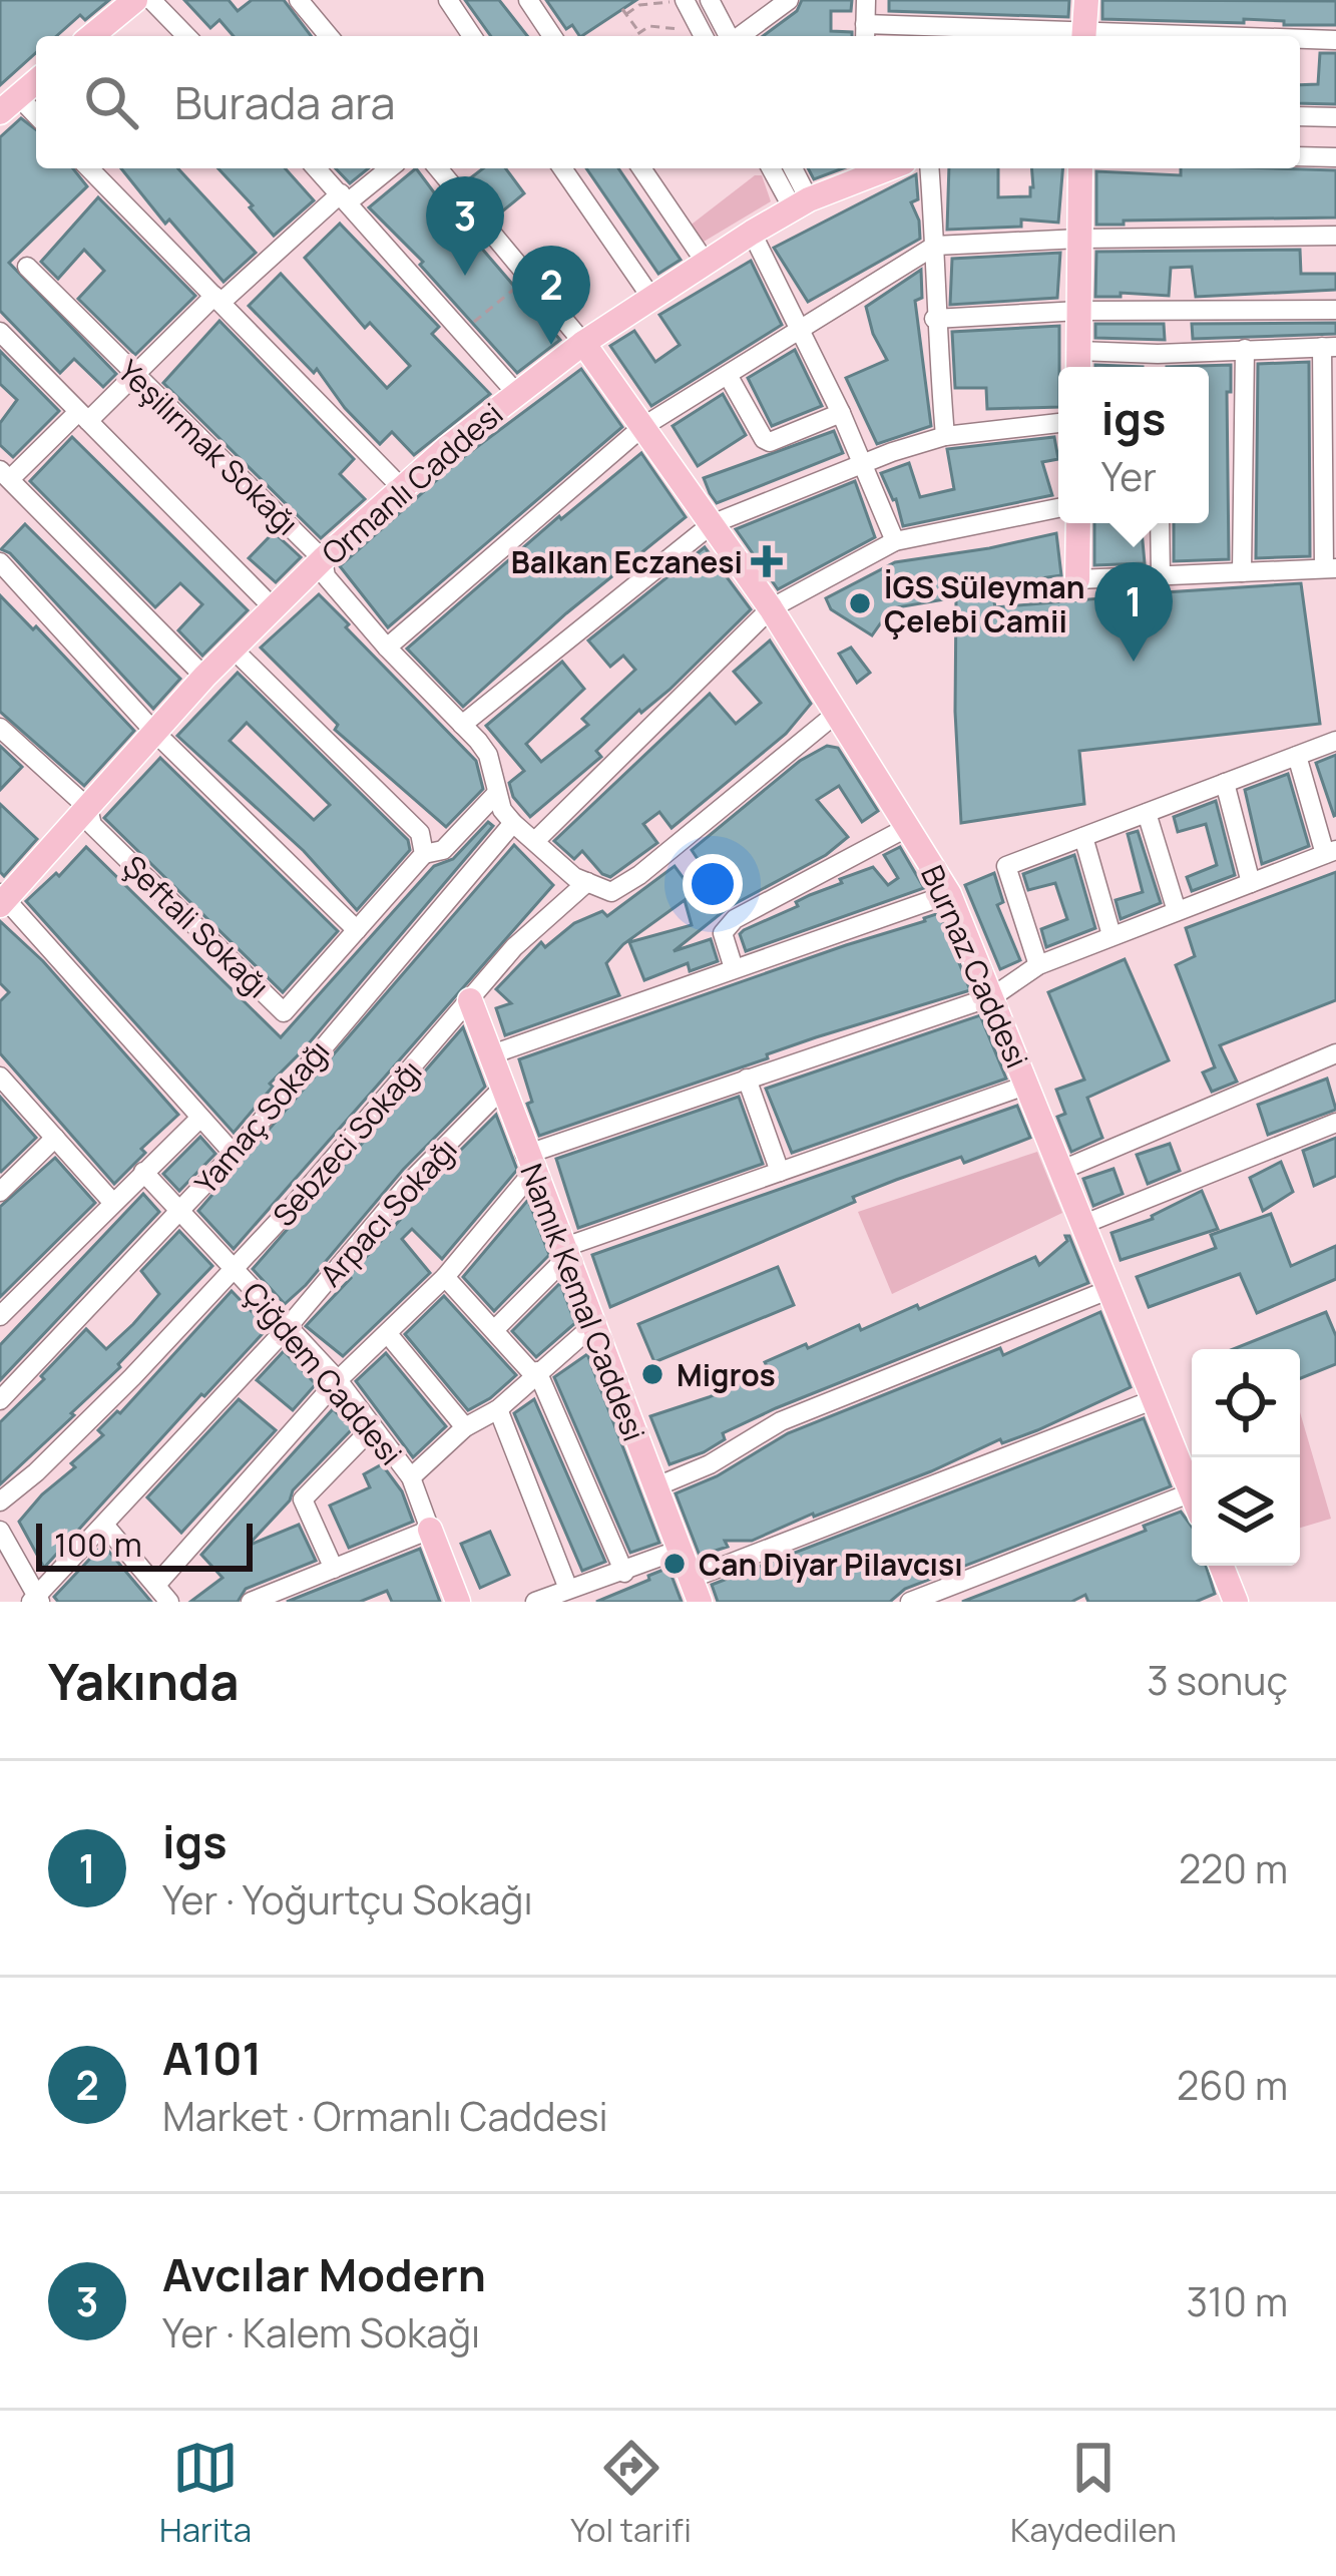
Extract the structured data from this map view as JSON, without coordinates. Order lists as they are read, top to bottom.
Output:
{
  "streets": {
    "main road": [
      "Ormanlı Caddesi",
      "Burnaz Caddesi",
      "Namık Kemal Caddesi",
      "Çiğdem Caddesi"
    ],
    "street": [
      "Yeşilırmak Sokağı",
      "Şeftali Sokağı",
      "Yamaç Sokağı",
      "Sebzeci Sokağı",
      "Arpacı Sokağı"
    ]
  },
  "crossings": [
    ["Yeşilırmak Sokağı", "Ormanlı Caddesi"],
    ["Yeşilırmak Sokağı", "Şeftali Sokağı"],
    ["Yeşilırmak Sokağı", "Burnaz Caddesi"],
    ["Yeşilırmak Sokağı", "Yamaç Sokağı"],
    ["Yeşilırmak Sokağı", "Sebzeci Sokağı"],
    ["Ormanlı Caddesi", "Şeftali Sokağı"],
    ["Ormanlı Caddesi", "Burnaz Caddesi"],
    ["Yamaç Sokağı", "Çiğdem Caddesi"],
    ["Sebzeci Sokağı", "Namık Kemal Caddesi"],
    ["Sebzeci Sokağı", "Çiğdem Caddesi"],
    ["Arpacı Sokağı", "Namık Kemal Caddesi"],
    ["Arpacı Sokağı", "Çiğdem Caddesi"]
  ],
  "places": {
    "health": ["Balkan Eczanesi"],
    "other": ["İGS Süleyman Çelebi Camii", "Migros", "Can Diyar Pilavcısı"]
  },
  "scale_bar": "100 m",
  "page": {
    "search": "Burada ara",
    "pins": ["3", "2", "1"],
    "popup": ["igs", "Yer"],
    "scale": "100 m",
    "heading": ["Yakında", "3 sonuç"],
    "list": [
      {
        "mark": "1",
        "name": "igs",
        "note": "Yer · Yoğurtçu Sokağı",
        "value": "220 m"
      },
      {
        "mark": "2",
        "name": "A101",
        "note": "Market · Ormanlı Caddesi",
        "value": "260 m"
      },
      {
        "mark": "3",
        "name": "Avcılar Modern",
        "note": "Yer · Kalem Sokağı",
        "value": "310 m"
      }
    ],
    "nav": ["Harita", "Yol tarifi", "Kaydedilen"]
  }
}
